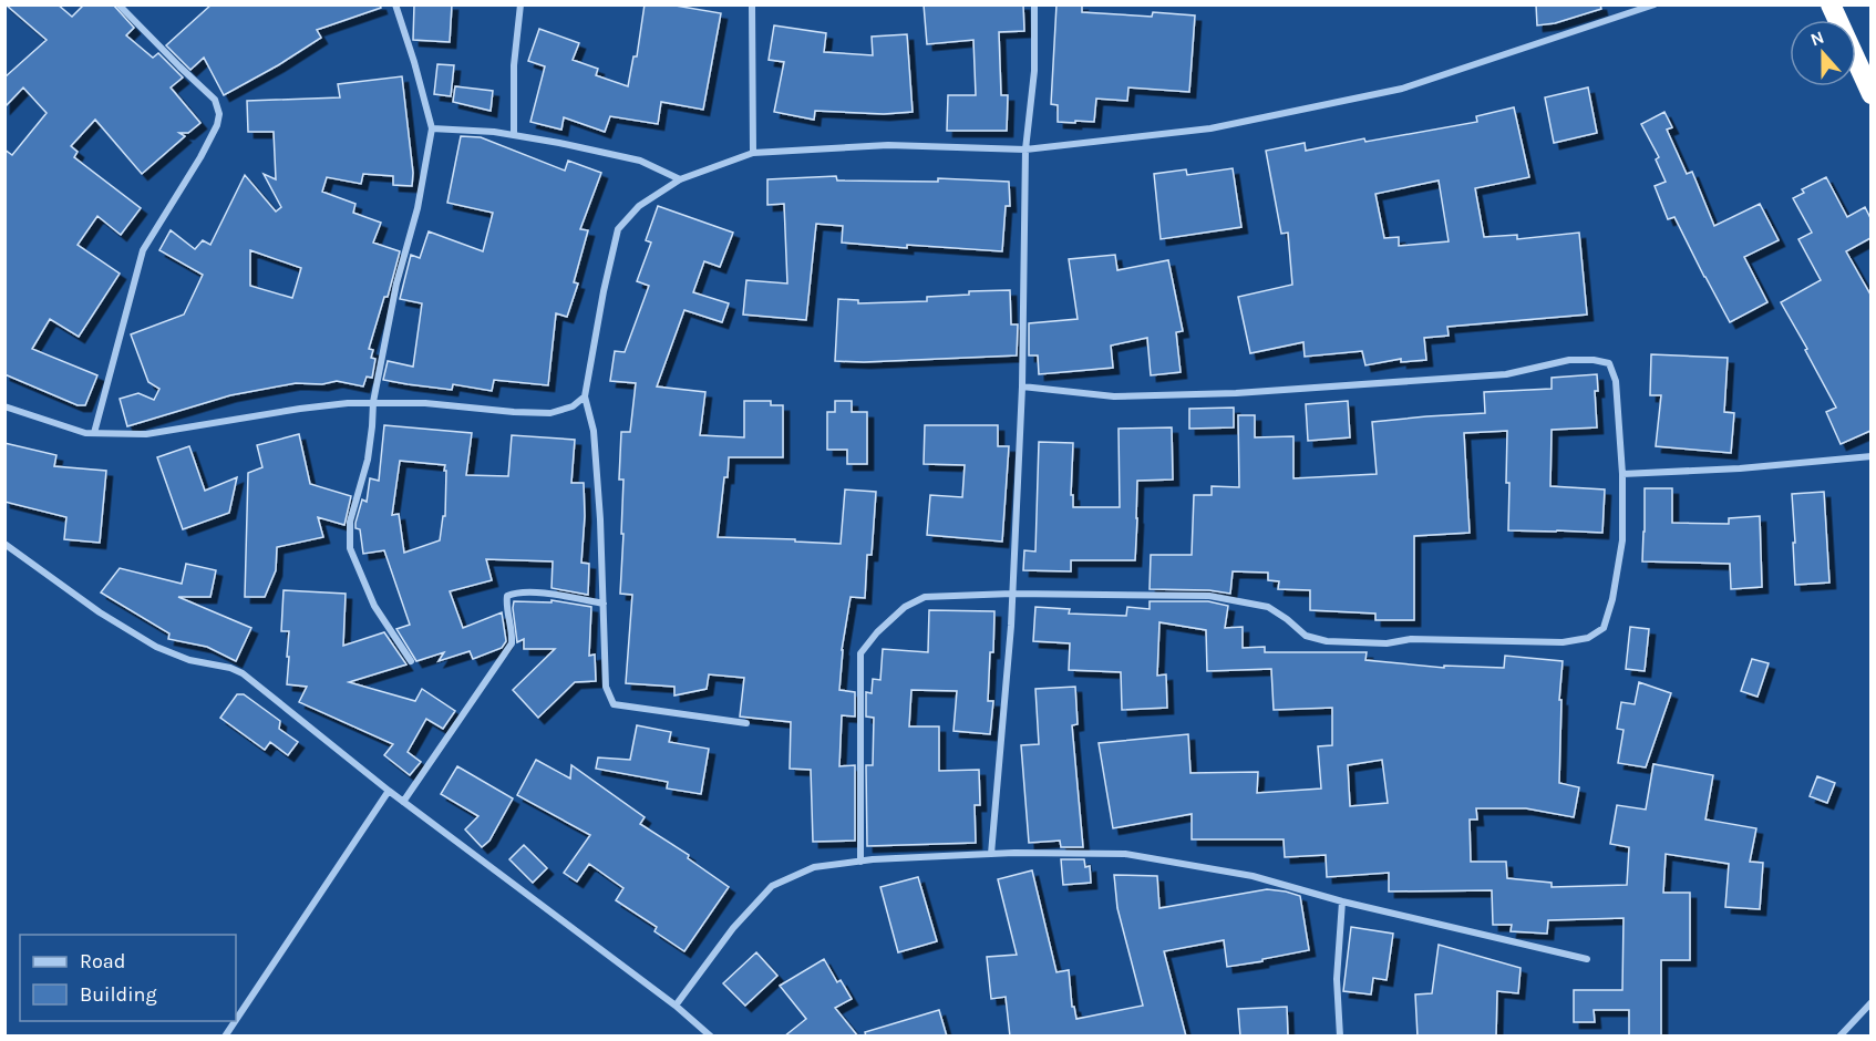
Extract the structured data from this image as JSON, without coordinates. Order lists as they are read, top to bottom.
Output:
{
  "legend": ["Road", "Building"],
  "north": "top"
}
